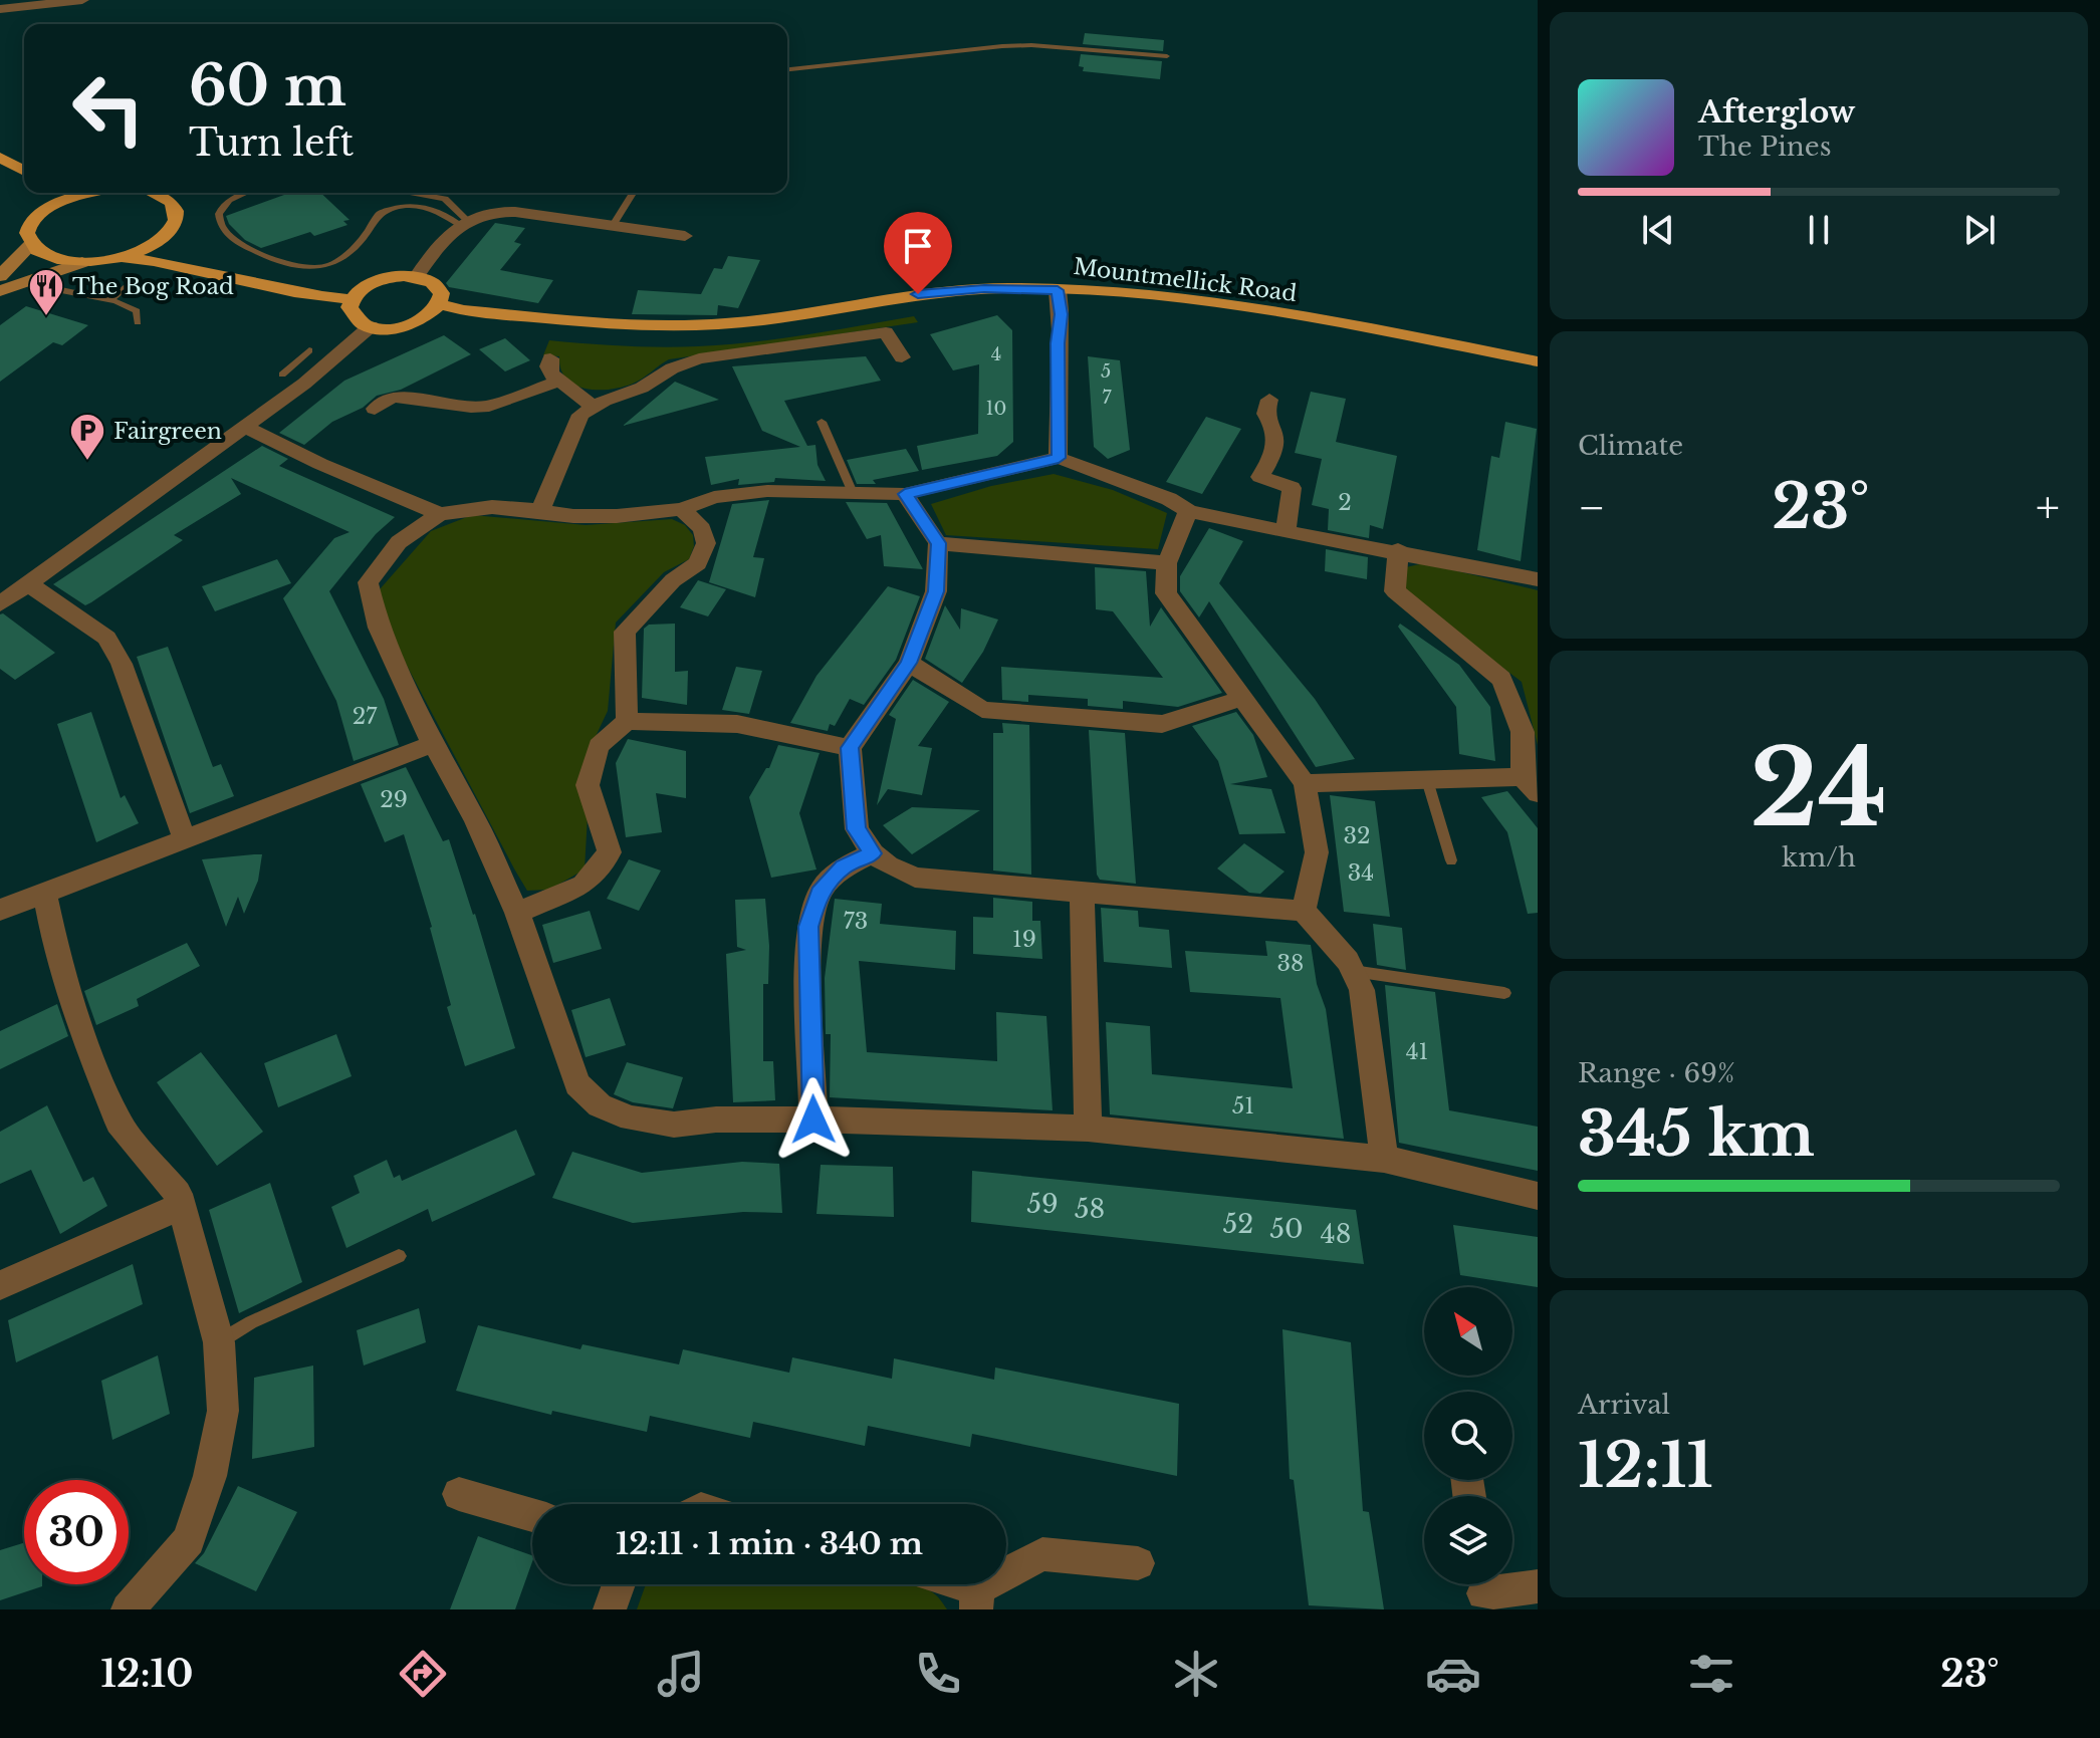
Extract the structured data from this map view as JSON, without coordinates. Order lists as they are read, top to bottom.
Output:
{
  "streets": {
    "main road": ["Mountmellick Road"]
  },
  "places": {
    "restaurant": ["The Bog Road"],
    "parking": ["Fairgreen"]
  },
  "house_numbers": [
    "4",
    "5",
    "7",
    "10",
    "2",
    "27",
    "29",
    "32",
    "34",
    "73",
    "19",
    "38",
    "41",
    "51",
    "59",
    "58",
    "52",
    "50",
    "48"
  ],
  "north": "top left",
  "page": {
    "turn": ["60 m", "Turn left"],
    "song": ["Afterglow", "The Pines"],
    "tile": [
      "Climate",
      ["24", "km/h"],
      ["Range · 69%", "345 km"],
      ["Arrival", "12:11"]
    ],
    "heat": ["−", "23°", "+"],
    "limit": "30",
    "trip": "12:11 · 1 min · 340 m",
    "tabs": ["12:10", "23°"]
  }
}
